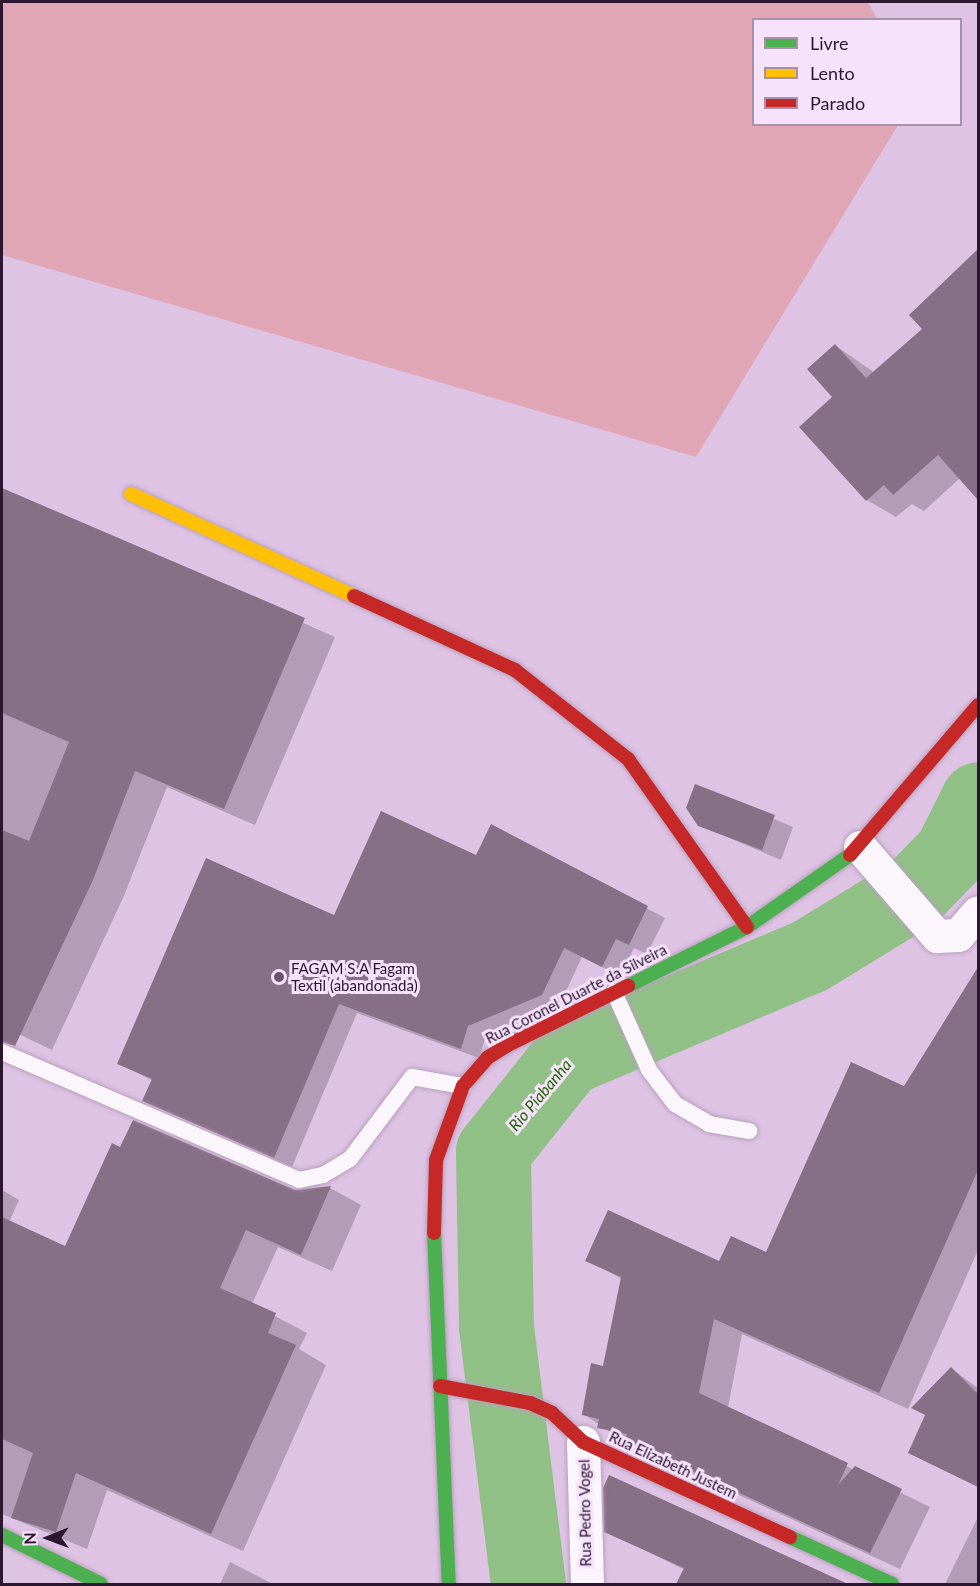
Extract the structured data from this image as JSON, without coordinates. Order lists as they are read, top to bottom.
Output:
{
  "streets": {
    "street": ["Rua Coronel Duarte da Silveira", "Rua Elizabeth Justem", "Rua Pedro Vogel"]
  },
  "crossings": [
    ["Rua Coronel Duarte da Silveira", "Rua Elizabeth Justem"],
    ["Rua Elizabeth Justem", "Rua Pedro Vogel"]
  ],
  "water": ["Rio Piabanha"],
  "places": ["FAGAM S.A Fagam Textil (abandonada)"],
  "legend": ["Livre", "Lento", "Parado"],
  "north": "left"
}
